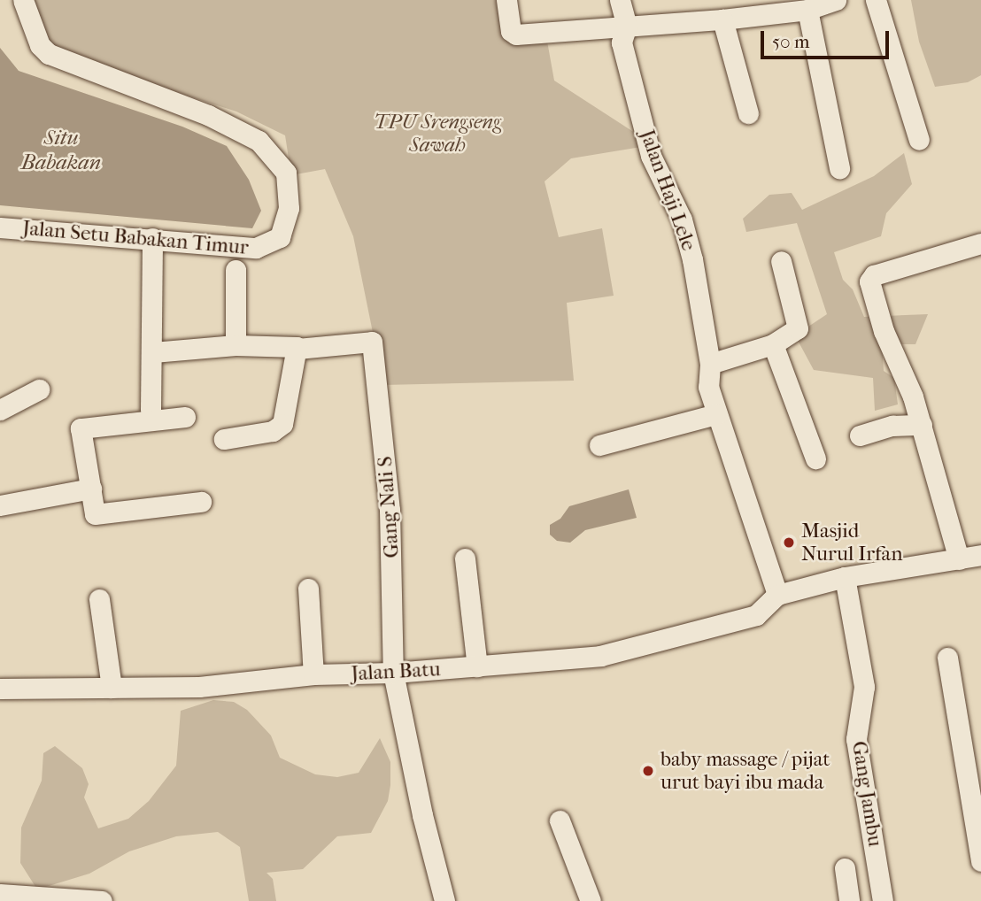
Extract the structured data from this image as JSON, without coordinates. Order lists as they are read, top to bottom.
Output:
{
  "streets": {
    "street": [
      "Jalan Haji Lele",
      "Jalan Setu Babakan Timur",
      "Gang Nali S",
      "Jalan Batu",
      "Gang Jambu"
    ]
  },
  "crossings": [
    ["Jalan Haji Lele", "Jalan Batu"],
    ["Gang Nali S", "Jalan Batu"]
  ],
  "water": ["Situ Babakan"],
  "parks": ["TPU Srengseng Sawah"],
  "places": ["Masjid Nurul Irfan", "baby massage / pijat urut bayi ibu mada"],
  "scale_bar": "50 m"
}
